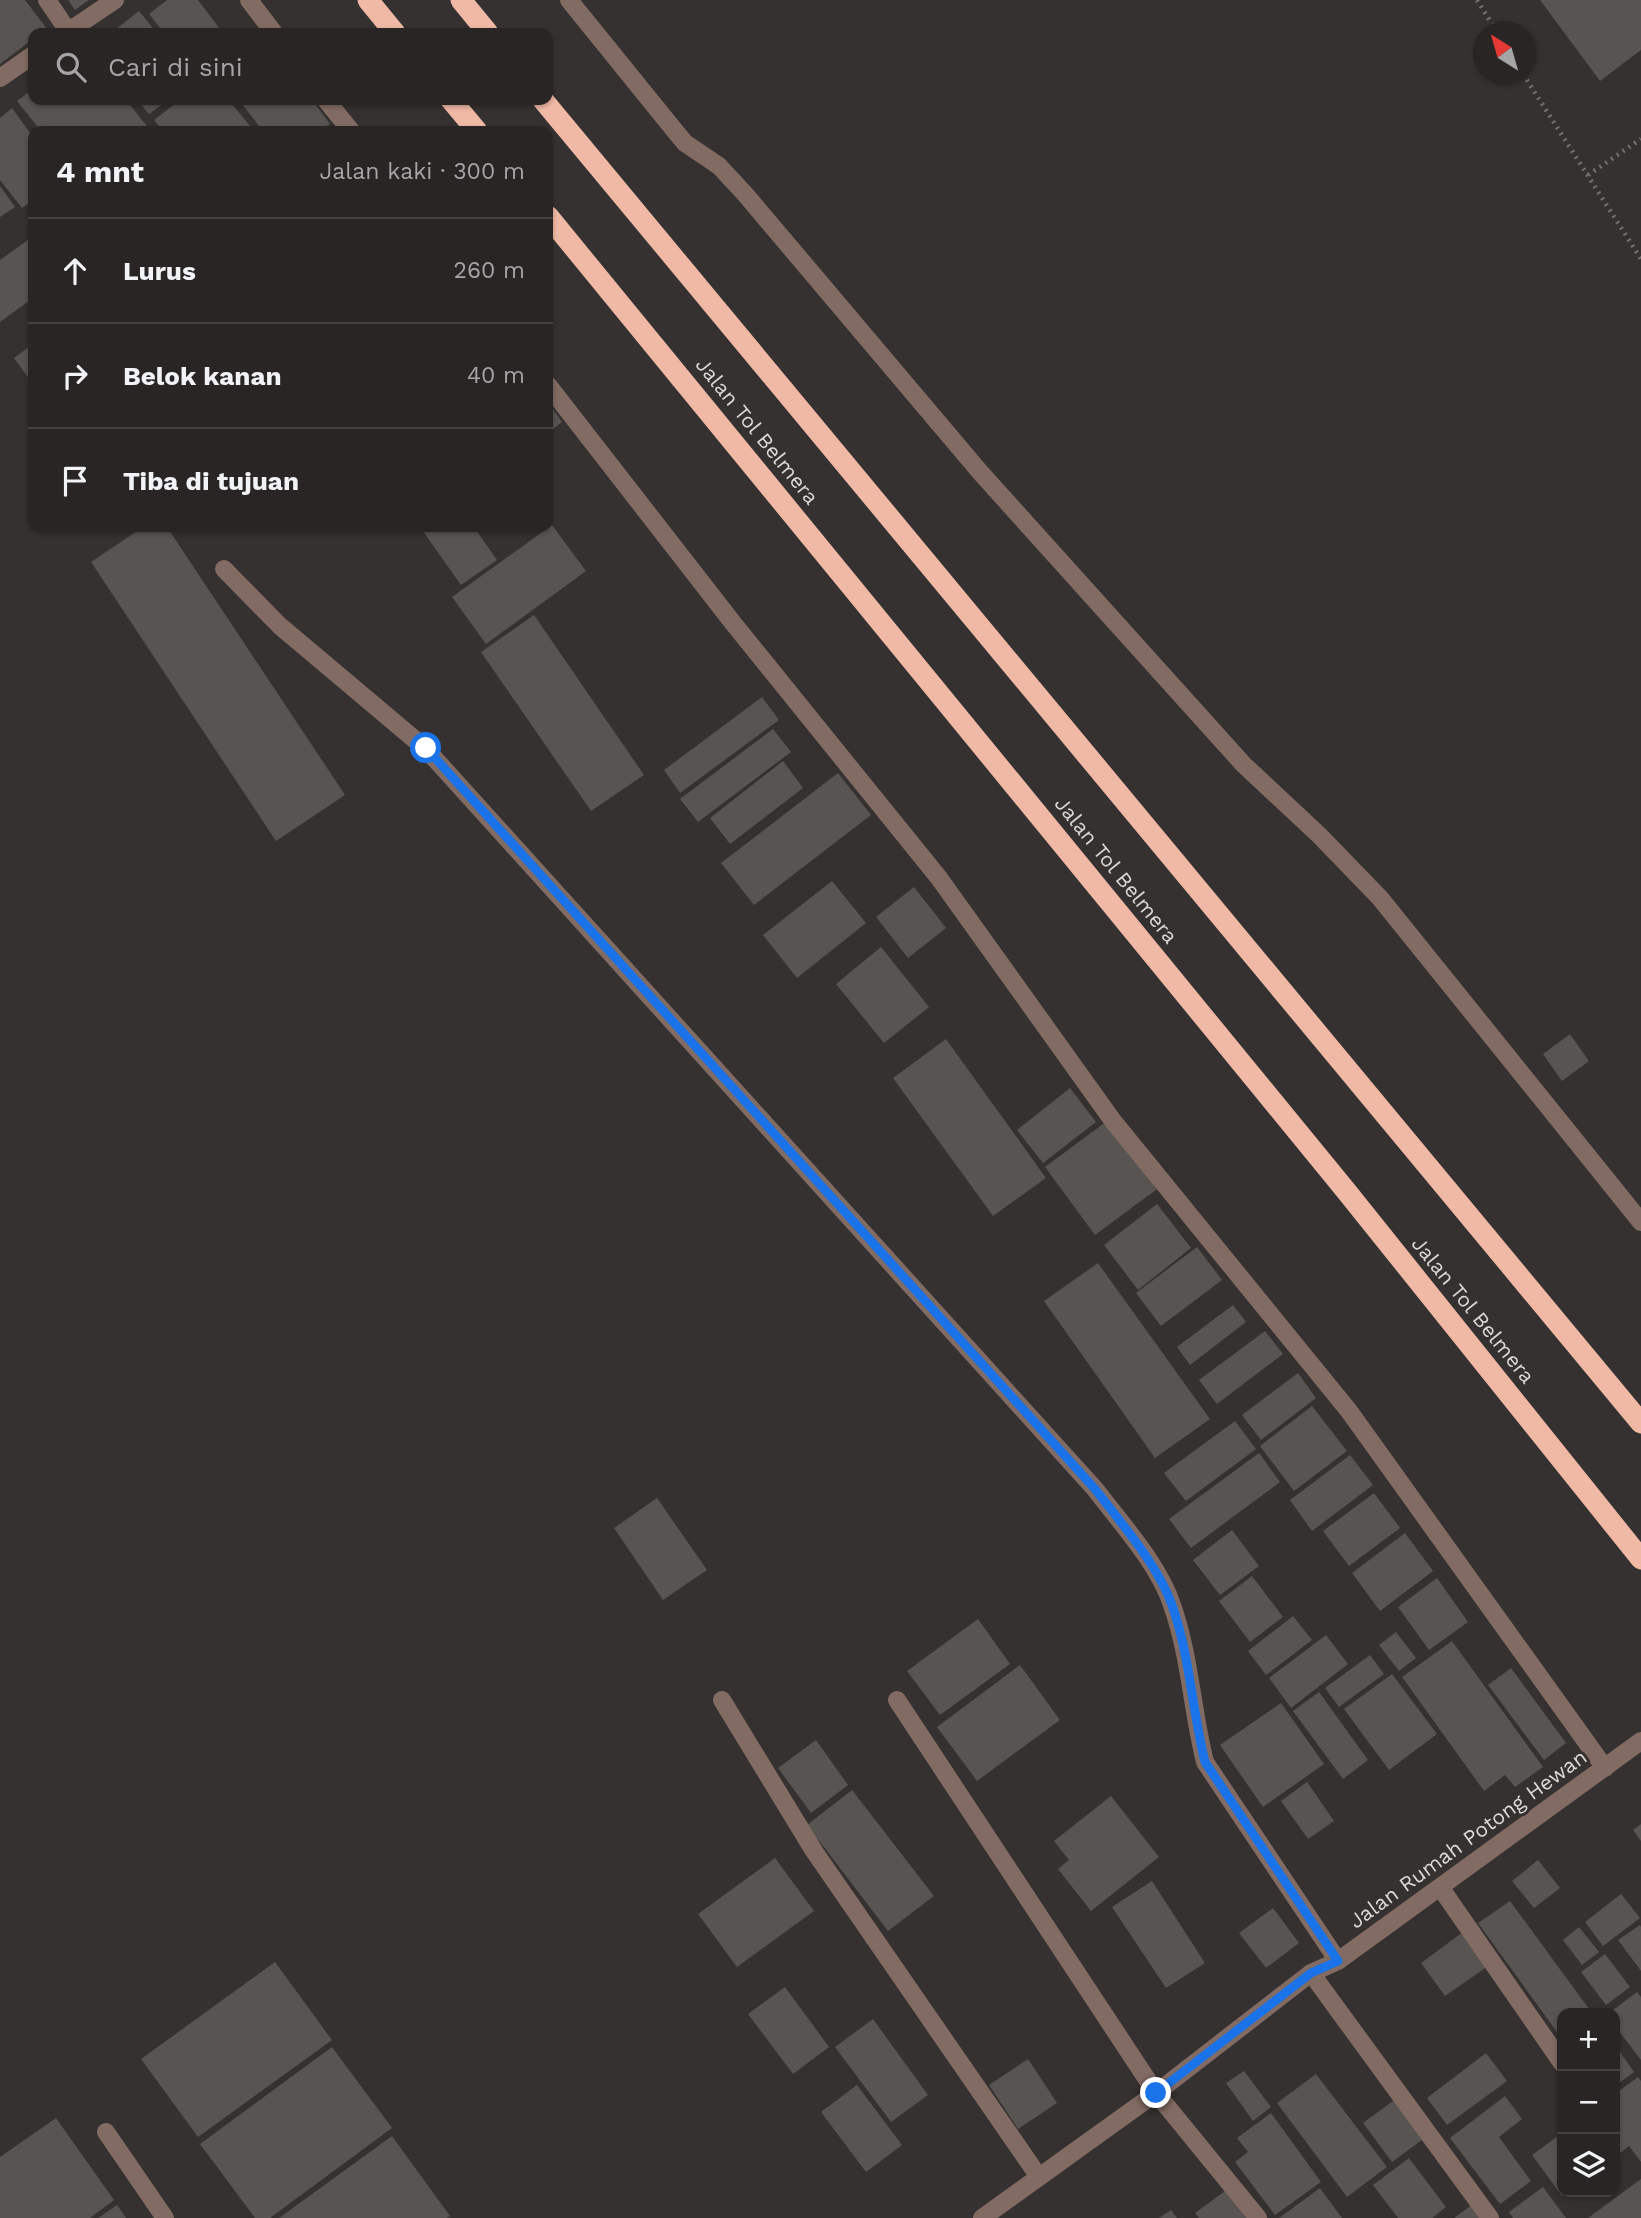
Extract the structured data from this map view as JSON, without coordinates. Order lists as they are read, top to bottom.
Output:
{
  "streets": {
    "highway": ["Jalan Tol Belmera"],
    "street": ["Jalan Rumah Potong Hewan"]
  },
  "north": "top left",
  "page": {
    "search": "Cari di sini",
    "heading": ["4 mnt", "Jalan kaki · 300 m"],
    "list": [
      ["Lurus", "260 m"],
      ["Belok kanan", "40 m"],
      "Tiba di tujuan"
    ],
    "map_buttons": ["+", "−"]
  }
}
